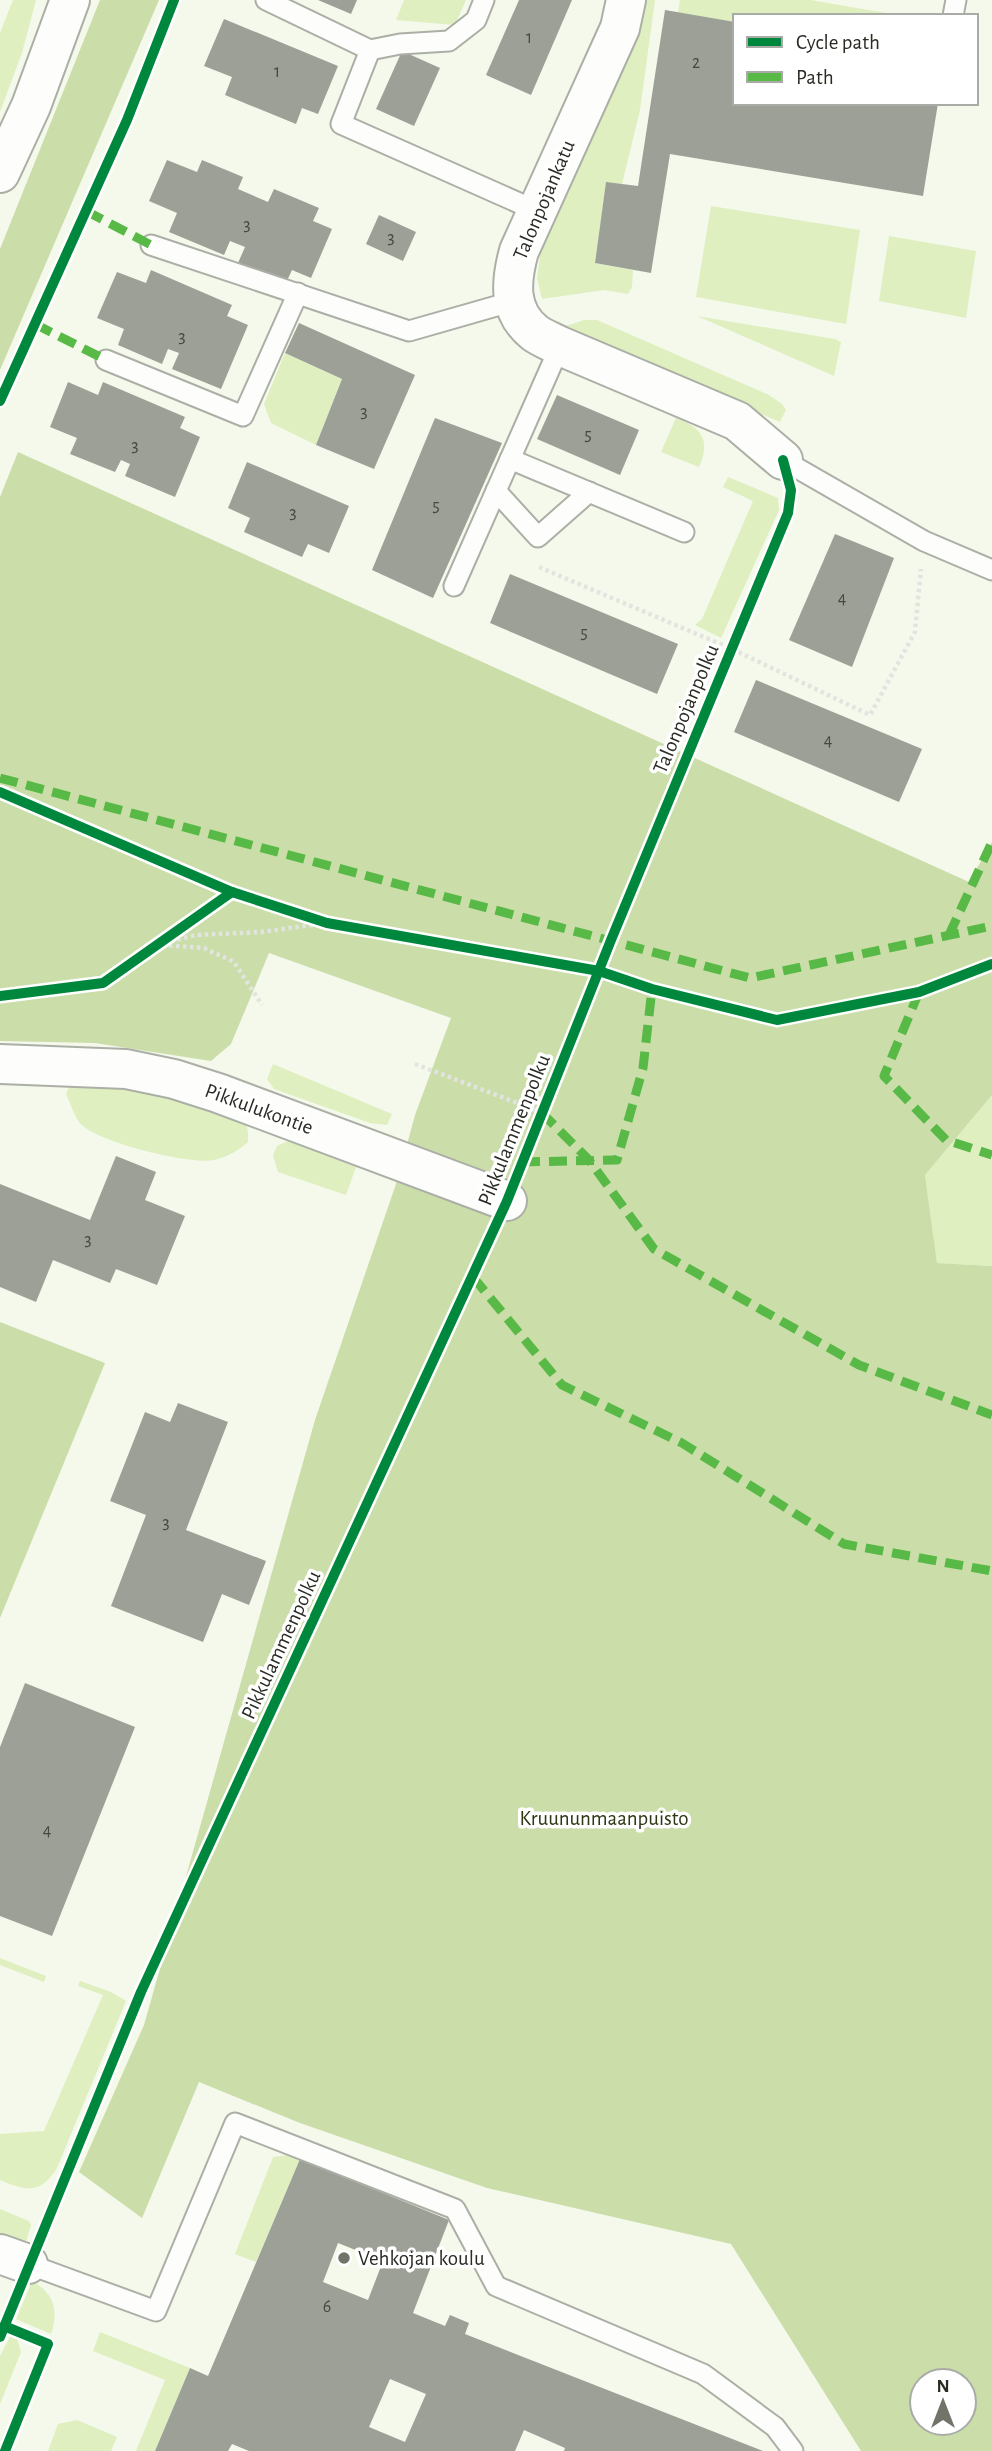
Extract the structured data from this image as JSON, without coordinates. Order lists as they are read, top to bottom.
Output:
{
  "streets": {
    "street": ["Talonpojankatu", "Pikkulukontie"],
    "path": ["Pikkulammenpolku"],
    "cycle path": ["Talonpojanpolku"]
  },
  "parks": ["Kruununmaanpuisto"],
  "places": ["Vehkojan koulu"],
  "house_numbers": [
    "1",
    "2",
    "1",
    "3",
    "3",
    "3",
    "3",
    "5",
    "3",
    "5",
    "3",
    "4",
    "5",
    "4",
    "3",
    "3",
    "4",
    "6"
  ],
  "legend": ["Cycle path", "Path"],
  "north": "top"
}
